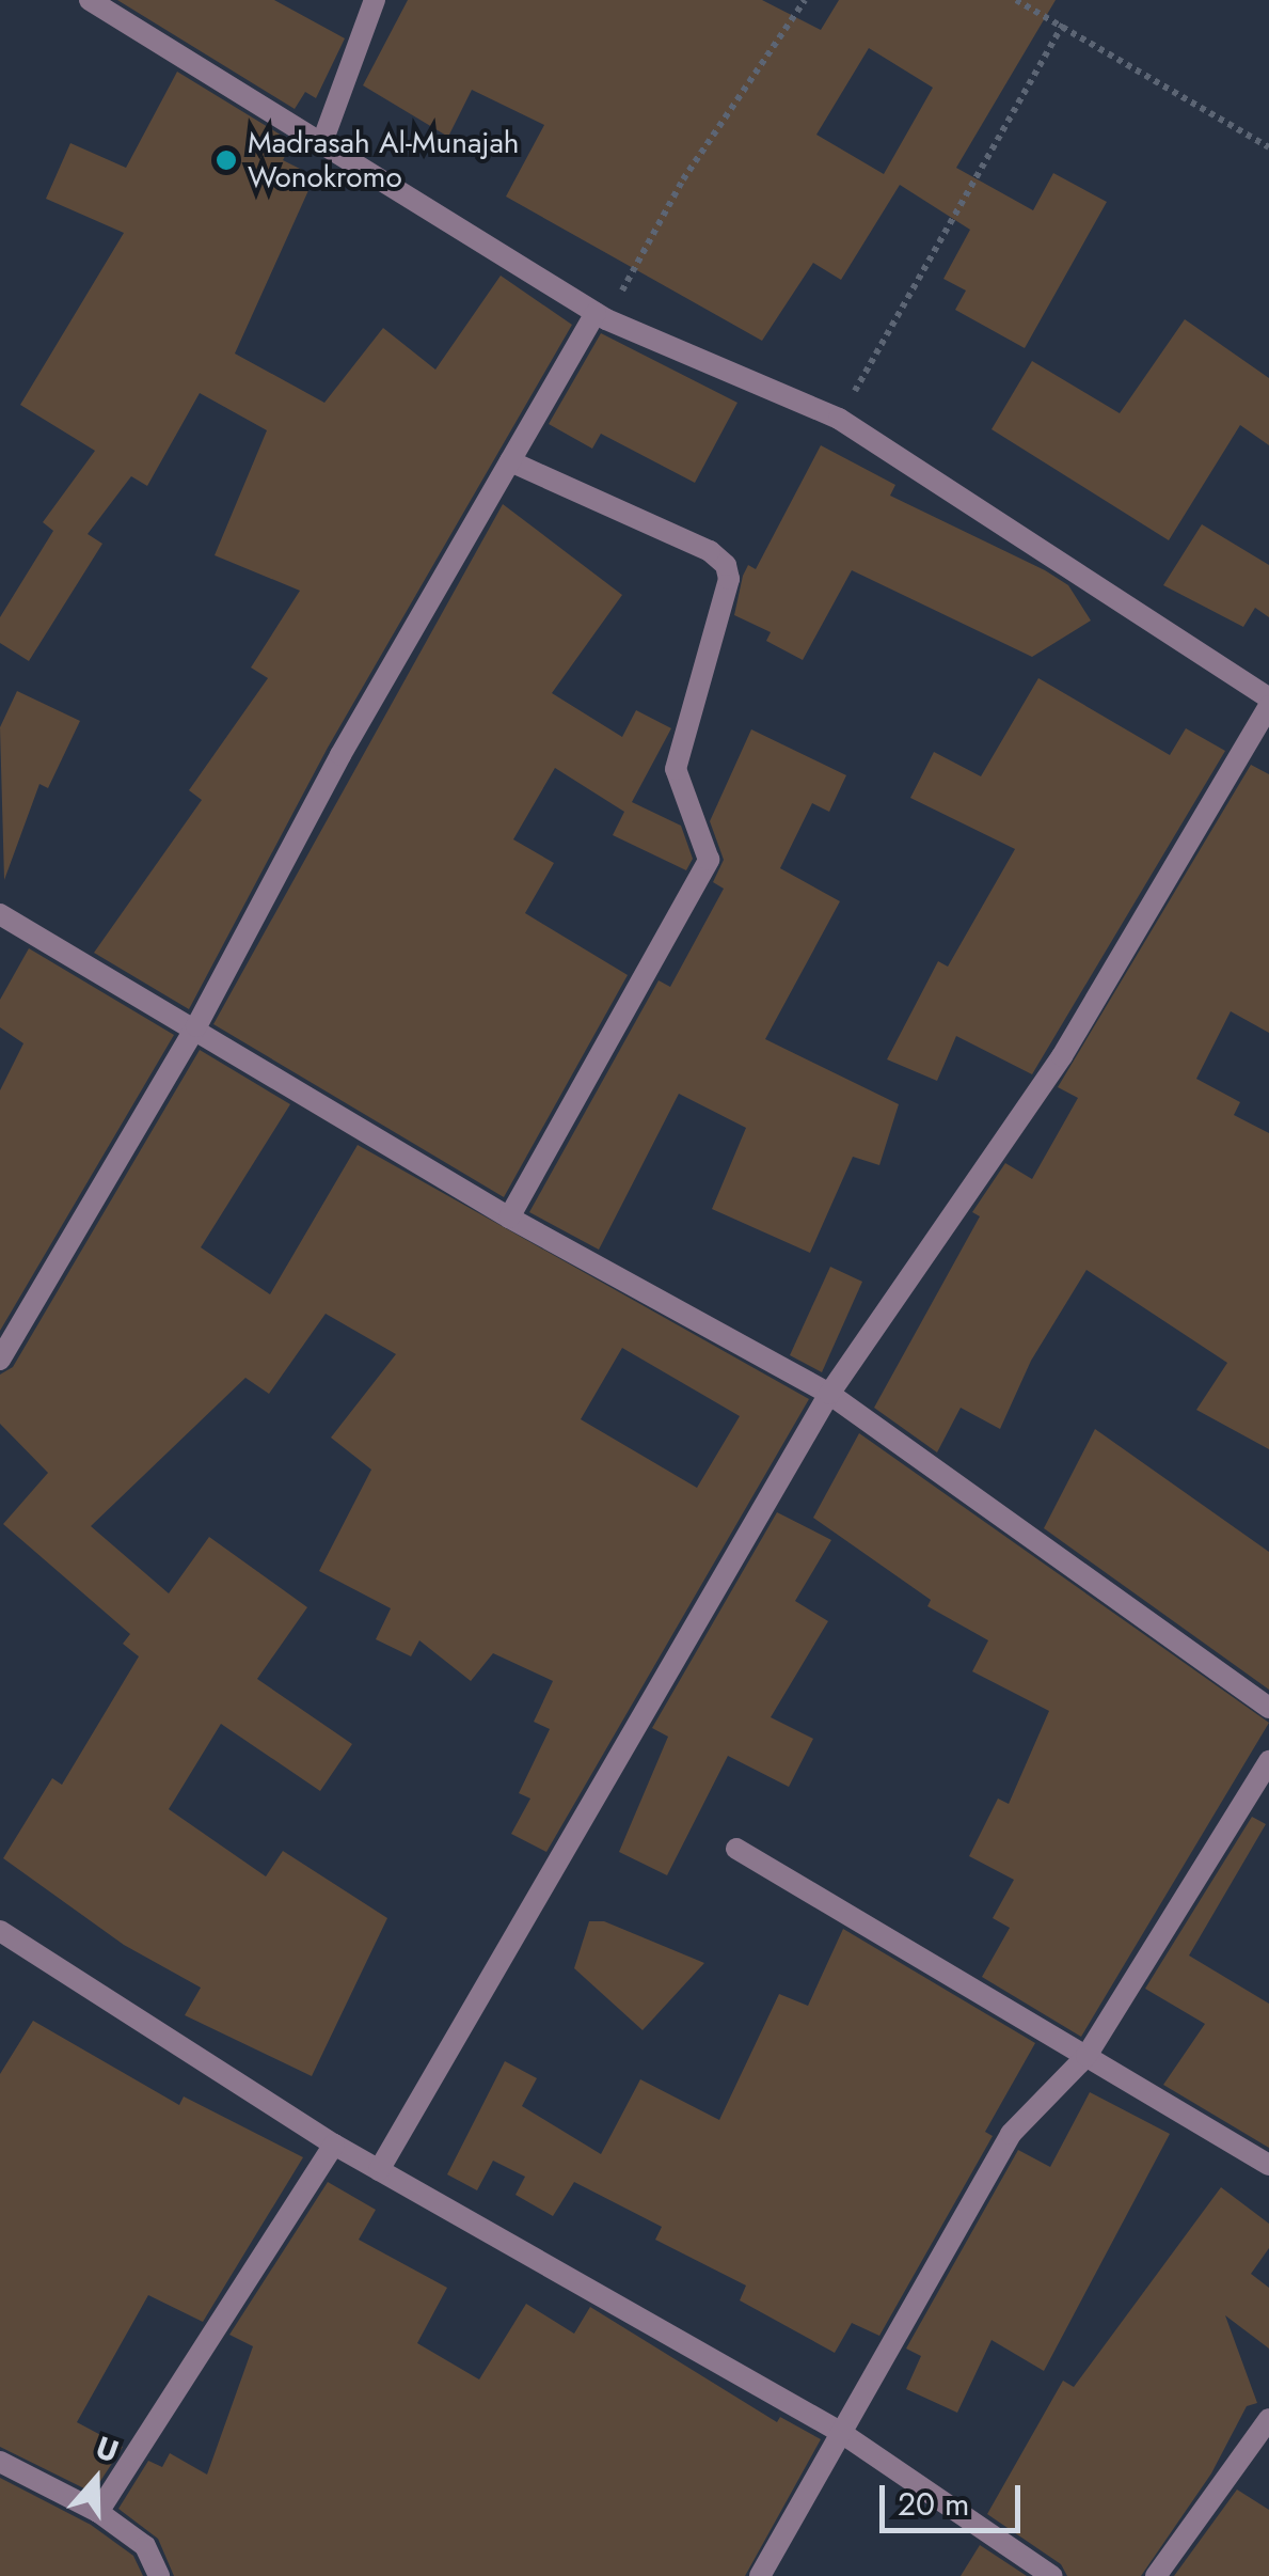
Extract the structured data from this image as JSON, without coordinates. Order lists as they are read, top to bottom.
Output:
{
  "places": ["Madrasah Al-Munajah Wonokromo"],
  "scale_bar": "20 m",
  "north": "top"
}
